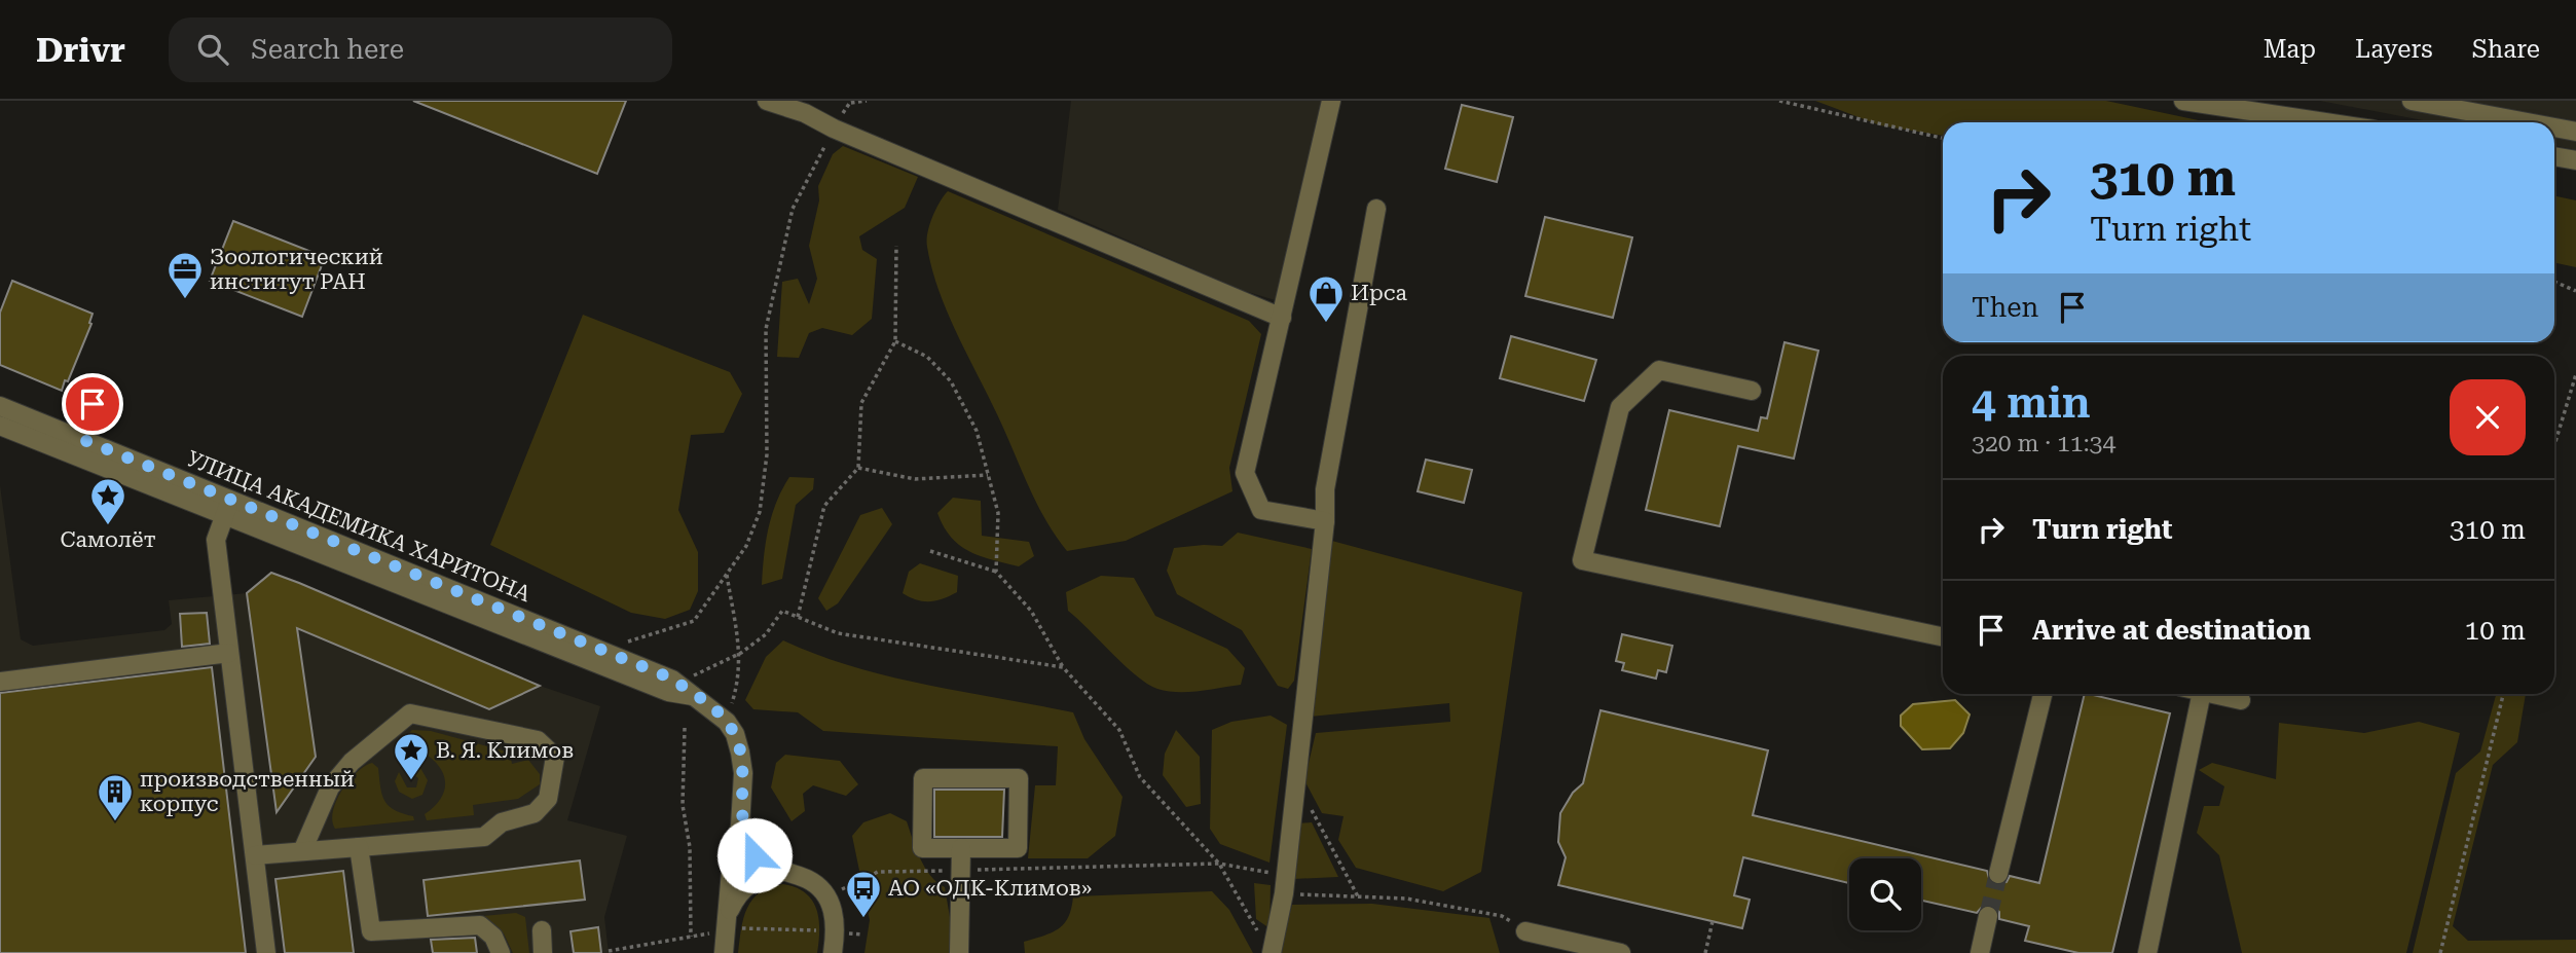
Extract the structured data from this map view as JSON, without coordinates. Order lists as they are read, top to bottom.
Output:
{
  "streets": {
    "street": ["УЛИЦА АКАДЕМИКА ХАРИТОНА"]
  },
  "places": {
    "office": ["Зоологический институт РАН"],
    "shop": ["Ирса"],
    "place": ["Самолёт", "В. Я. Климов"],
    "building": ["производственный корпус"],
    "bus stop": ["АО «ОДК-Климов»"]
  },
  "page": {
    "header": "Drivr",
    "search": "Search here",
    "nav": ["Map", "Layers", "Share"],
    "turn": ["310 m", "Turn right"],
    "then": "Then",
    "heading": ["4 min", "320 m · 11:34"],
    "list": [
      {
        "name": "Turn right",
        "value": "310 m"
      },
      {
        "name": "Arrive at destination",
        "value": "10 m"
      }
    ]
  }
}
